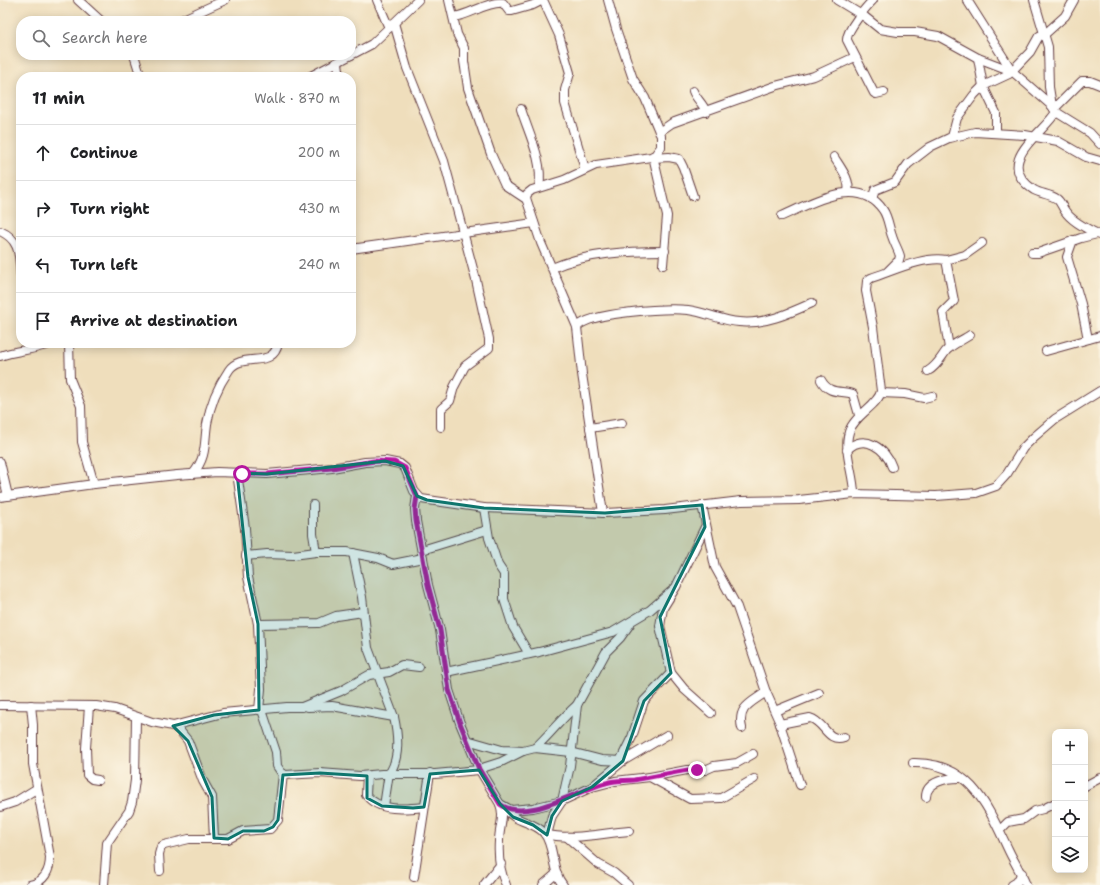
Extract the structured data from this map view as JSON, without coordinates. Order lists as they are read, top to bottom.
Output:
{
  "page": {
    "search": "Search here",
    "heading": ["11 min", "Walk · 870 m"],
    "list": [
      ["Continue", "200 m"],
      ["Turn right", "430 m"],
      ["Turn left", "240 m"],
      "Arrive at destination"
    ],
    "map_buttons": ["+", "−"]
  }
}
